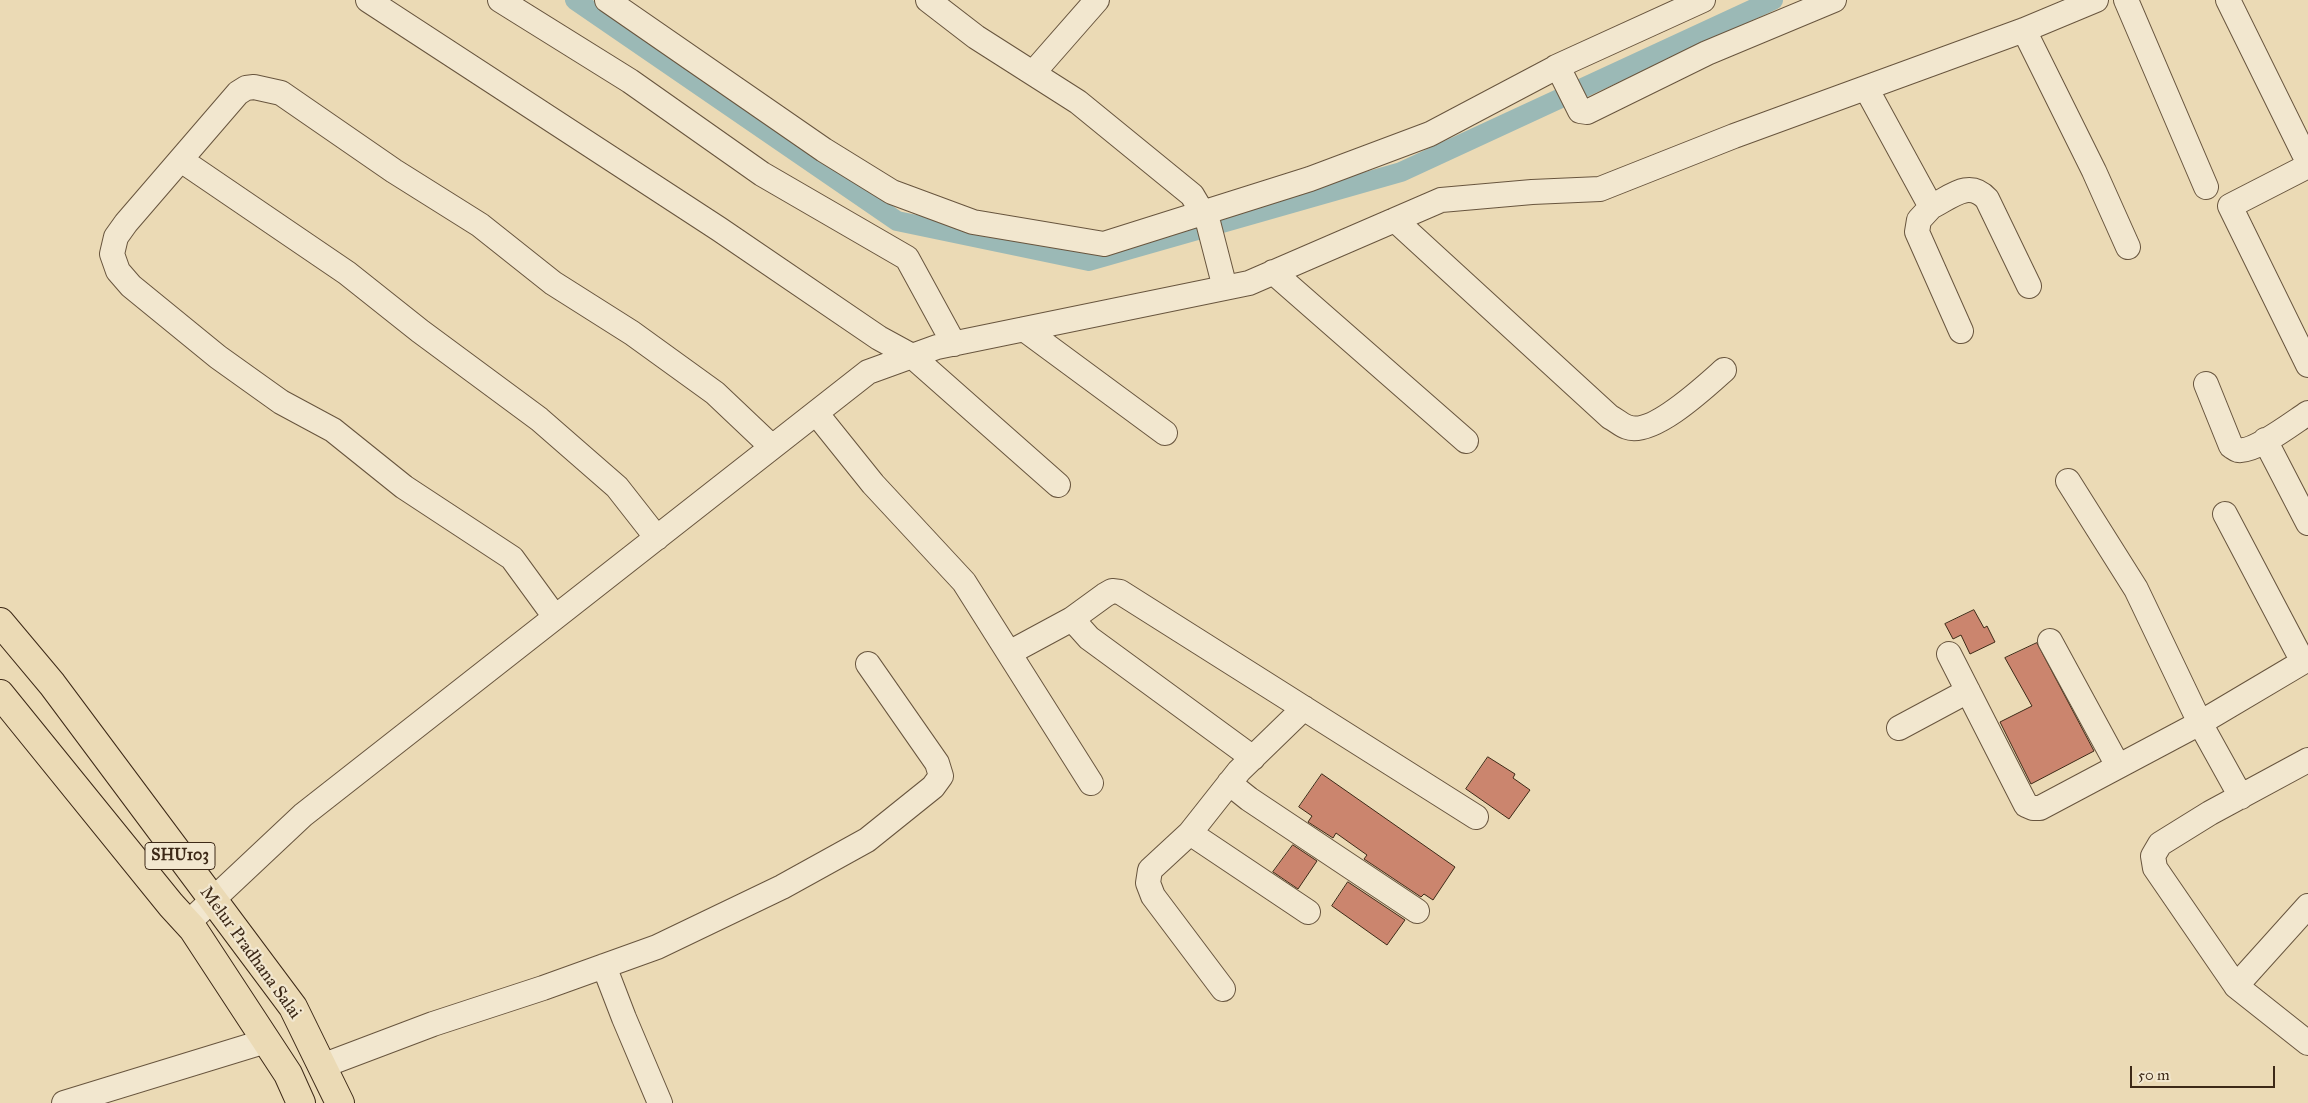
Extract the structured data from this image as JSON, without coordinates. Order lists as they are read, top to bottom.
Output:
{
  "streets": {
    "main road": ["SHU103", "Melur Pradhana Salai"]
  },
  "scale_bar": "50 m"
}
